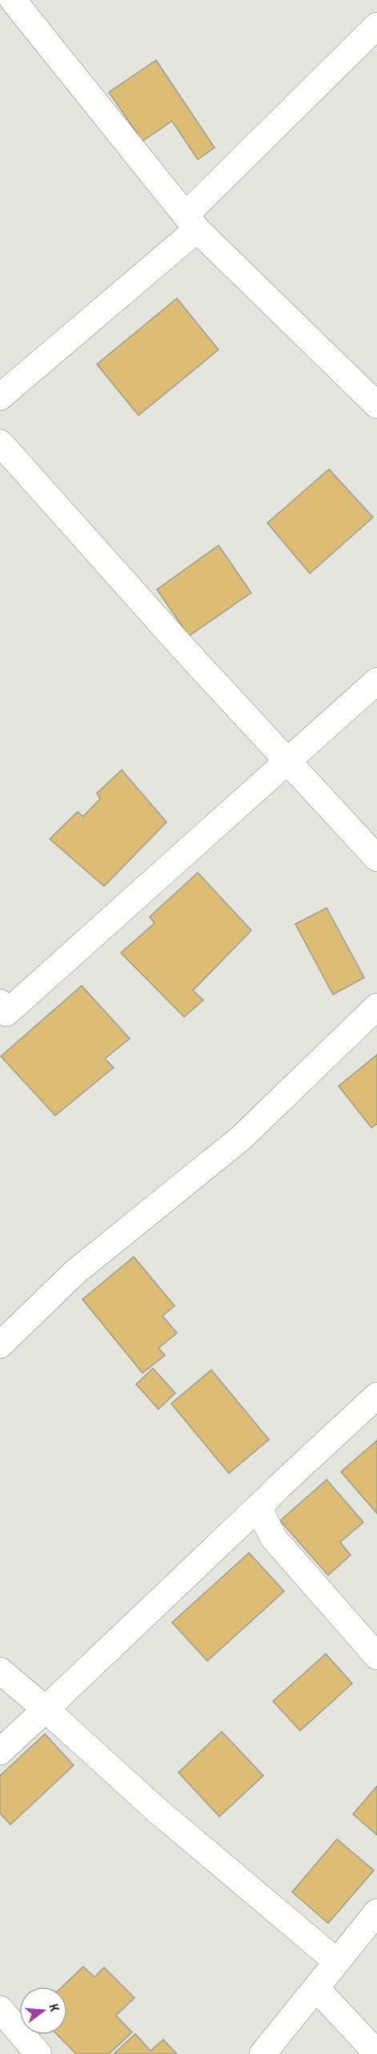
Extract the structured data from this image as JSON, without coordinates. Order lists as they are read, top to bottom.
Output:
{
  "north": "right"
}
